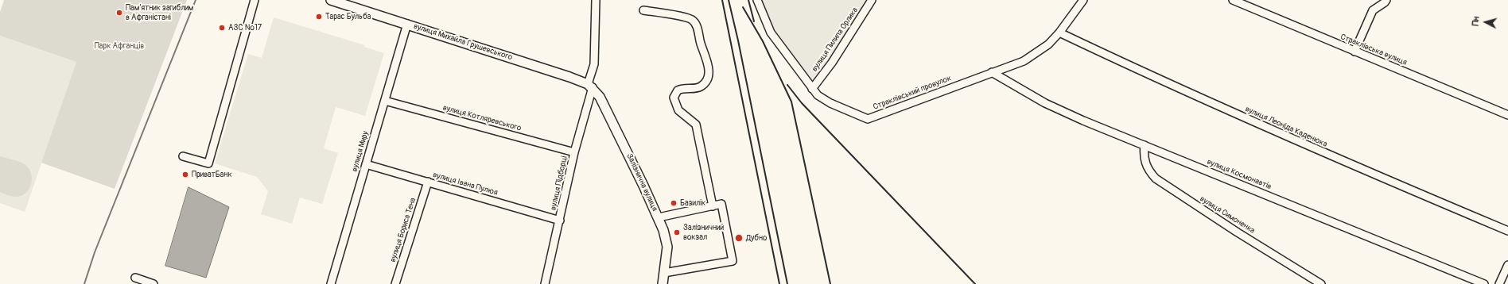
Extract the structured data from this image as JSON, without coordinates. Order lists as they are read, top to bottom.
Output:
{
  "streets": {
    "main road": ["вулиця Михайла Грушевського", "Залізнична вулиця"],
    "street": [
      "вулиця Пилипа Орлика",
      "Страклівська вулиця",
      "Страклівський провулок",
      "вулиця Котляревського",
      "вулиця Леоніда Каденюка",
      "вулиця Миру",
      "вулиця Космонавтів",
      "вулиця Підборці",
      "вулиця Івана Пулюя",
      "вулиця Симоненка",
      "вулиця Бориса Тена"
    ]
  },
  "crossings": [
    ["вулиця Пилипа Орлика", "Страклівський провулок"],
    ["вулиця Михайла Грушевського", "вулиця Миру"],
    ["вулиця Михайла Грушевського", "Залізнична вулиця"],
    ["вулиця Михайла Грушевського", "вулиця Підборці"],
    ["Страклівський провулок", "вулиця Леоніда Каденюка"],
    ["Страклівський провулок", "вулиця Космонавтів"],
    ["вулиця Котляревського", "вулиця Миру"],
    ["вулиця Котляревського", "вулиця Підборці"],
    ["вулиця Миру", "вулиця Івана Пулюя"],
    ["вулиця Космонавтів", "вулиця Симоненка"],
    ["Залізнична вулиця", "вулиця Підборці"],
    ["вулиця Підборці", "вулиця Івана Пулюя"],
    ["вулиця Івана Пулюя", "вулиця Бориса Тена"]
  ],
  "parks": ["Парк Афганців"],
  "places": [
    "Пам’ятник загиблим в Афганістані",
    "Тарас Бульба",
    "АЗС №17",
    "ПриватБанк",
    "Базилік",
    "Залізничний вокзал",
    "Дубно"
  ],
  "north": "left"
}
